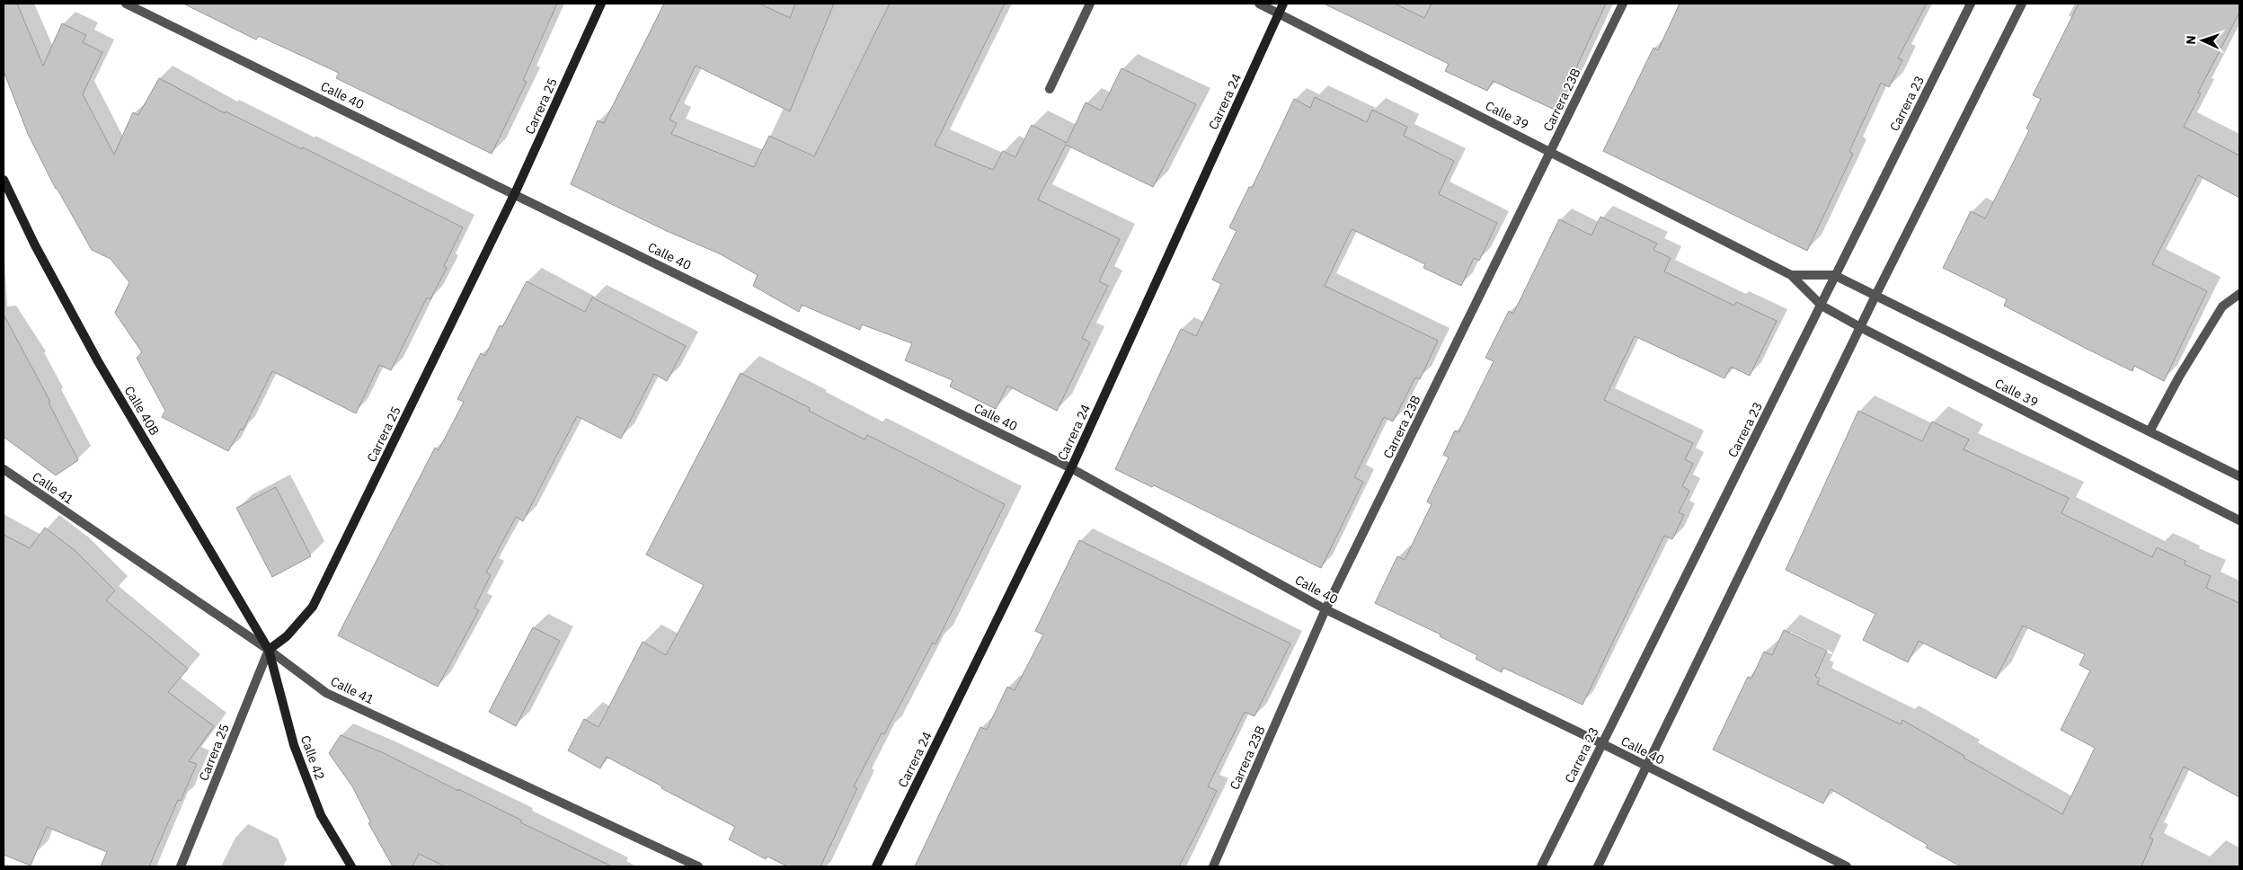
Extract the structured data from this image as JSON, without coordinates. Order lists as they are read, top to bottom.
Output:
{
  "streets": {
    "street": [
      "Calle 40",
      "Carrera 23B",
      "Carrera 24",
      "Carrera 23",
      "Carrera 25",
      "Calle 39",
      "Calle 40B",
      "Calle 41",
      "Calle 42"
    ]
  },
  "crossings": [
    ["Calle 40", "Carrera 23B"],
    ["Calle 40", "Carrera 24"],
    ["Calle 40", "Carrera 23"],
    ["Calle 40", "Carrera 25"],
    ["Carrera 23B", "Calle 39"],
    ["Carrera 24", "Calle 39"],
    ["Carrera 23", "Calle 39"],
    ["Carrera 25", "Calle 40B"],
    ["Carrera 25", "Calle 41"],
    ["Carrera 25", "Calle 42"],
    ["Calle 40B", "Calle 41"],
    ["Calle 40B", "Calle 42"],
    ["Calle 41", "Calle 42"]
  ],
  "north": "left"
}
